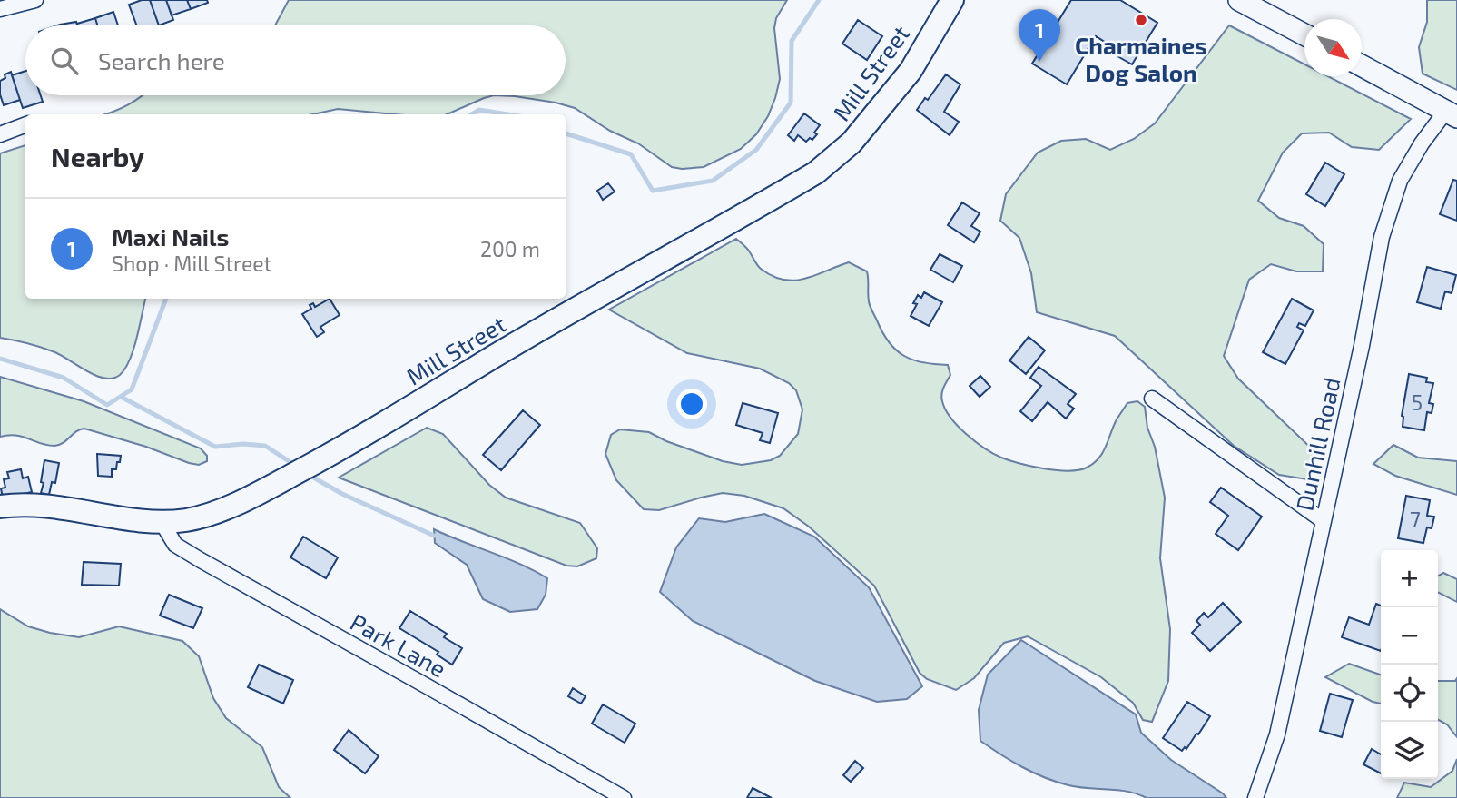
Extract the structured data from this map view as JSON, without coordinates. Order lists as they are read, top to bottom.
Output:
{
  "streets": {
    "main road": ["Mill Street"],
    "street": ["Dunhill Road", "Park Lane"]
  },
  "crossings": [
    ["Mill Street", "Park Lane"]
  ],
  "places": ["Charmaines Dog Salon"],
  "house_numbers": ["5", "7"],
  "north": "bottom right",
  "page": {
    "pins": "1",
    "search": "Search here",
    "heading": "Nearby",
    "list": [
      {
        "mark": "1",
        "name": "Maxi Nails",
        "note": "Shop · Mill Street",
        "value": "200 m"
      }
    ],
    "map_buttons": ["+", "−"]
  }
}
